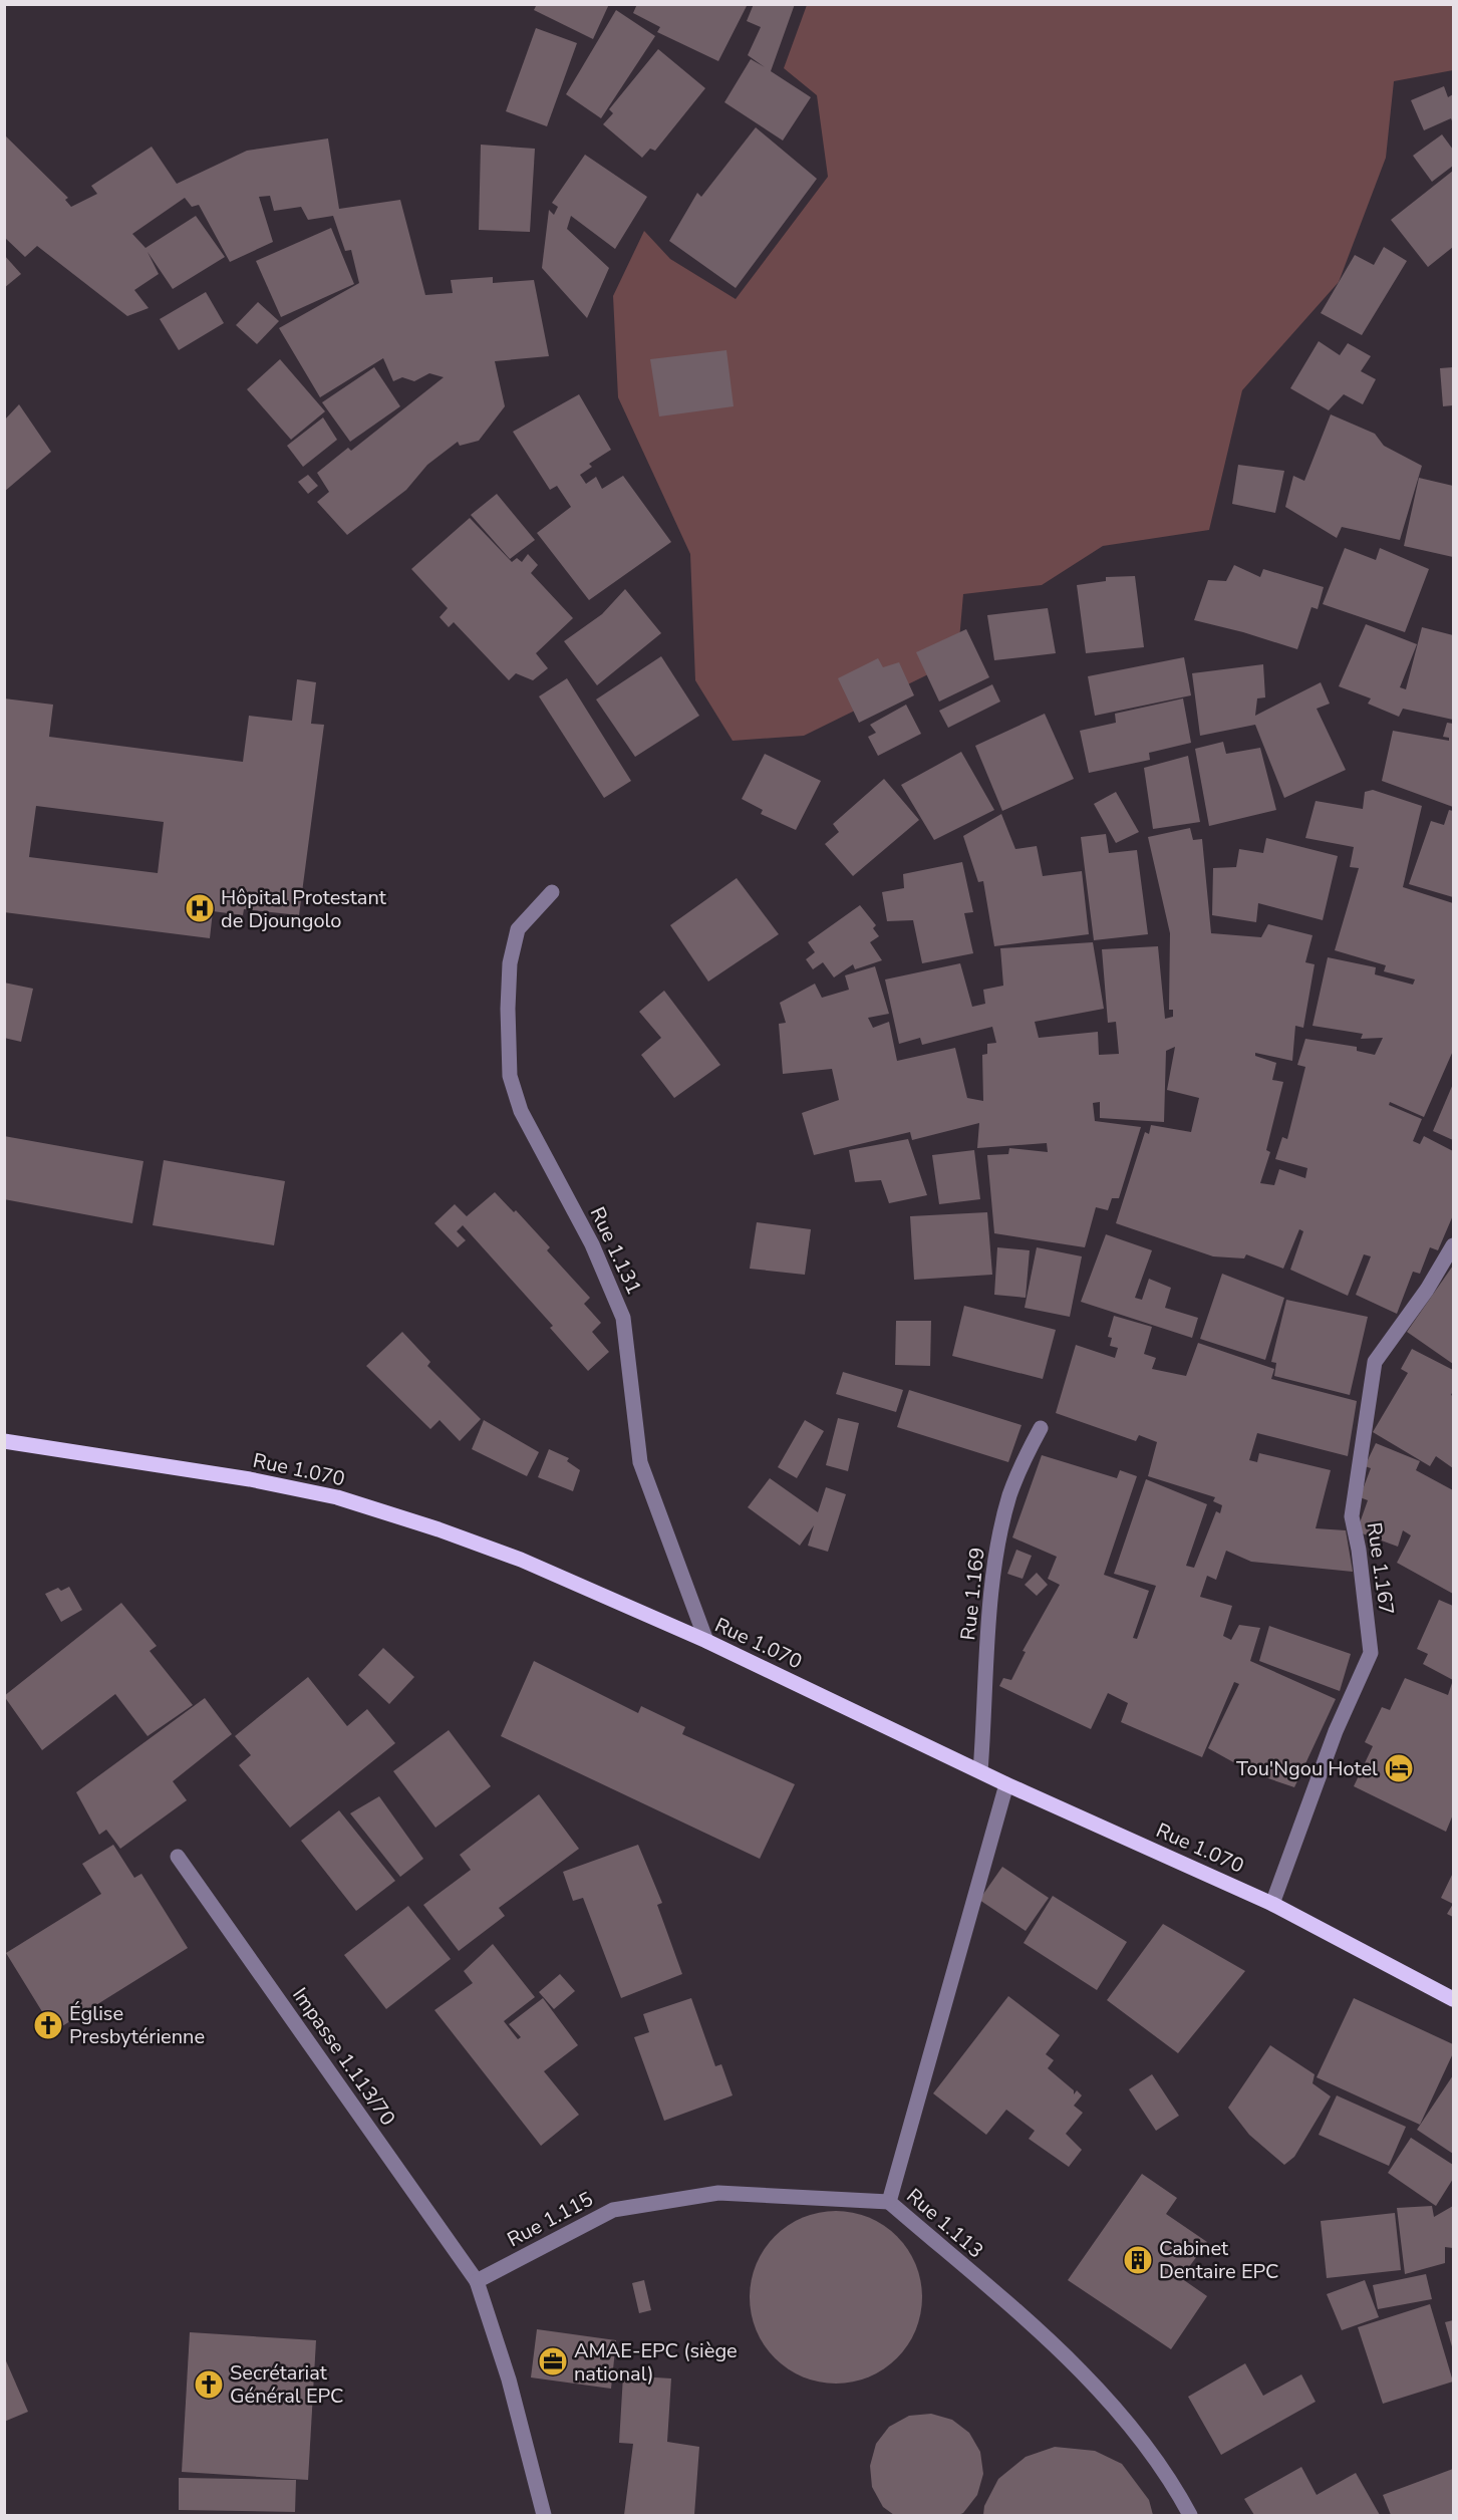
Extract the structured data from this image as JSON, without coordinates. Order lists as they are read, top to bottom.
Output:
{
  "streets": {
    "main road": ["Rue 1.070"],
    "street": [
      "Rue 1.131",
      "Rue 1.167",
      "Rue 1.169",
      "Impasse 1.113/70",
      "Rue 1.115",
      "Rue 1.113"
    ]
  },
  "crossings": [
    ["Rue 1.131", "Rue 1.070"],
    ["Rue 1.070", "Rue 1.167"],
    ["Rue 1.070", "Rue 1.169"],
    ["Rue 1.070", "Rue 1.113"],
    ["Impasse 1.113/70", "Rue 1.115"],
    ["Rue 1.115", "Rue 1.113"]
  ],
  "places": {
    "hospital": ["Hôpital Protestant de Djoungolo"],
    "hotel": ["Tou'Ngou Hotel"],
    "church": ["Église Presbytérienne", "Secrétariat Général EPC"],
    "building": ["Cabinet Dentaire EPC"],
    "office": ["AMAE-EPC (siège national)"]
  }
}
